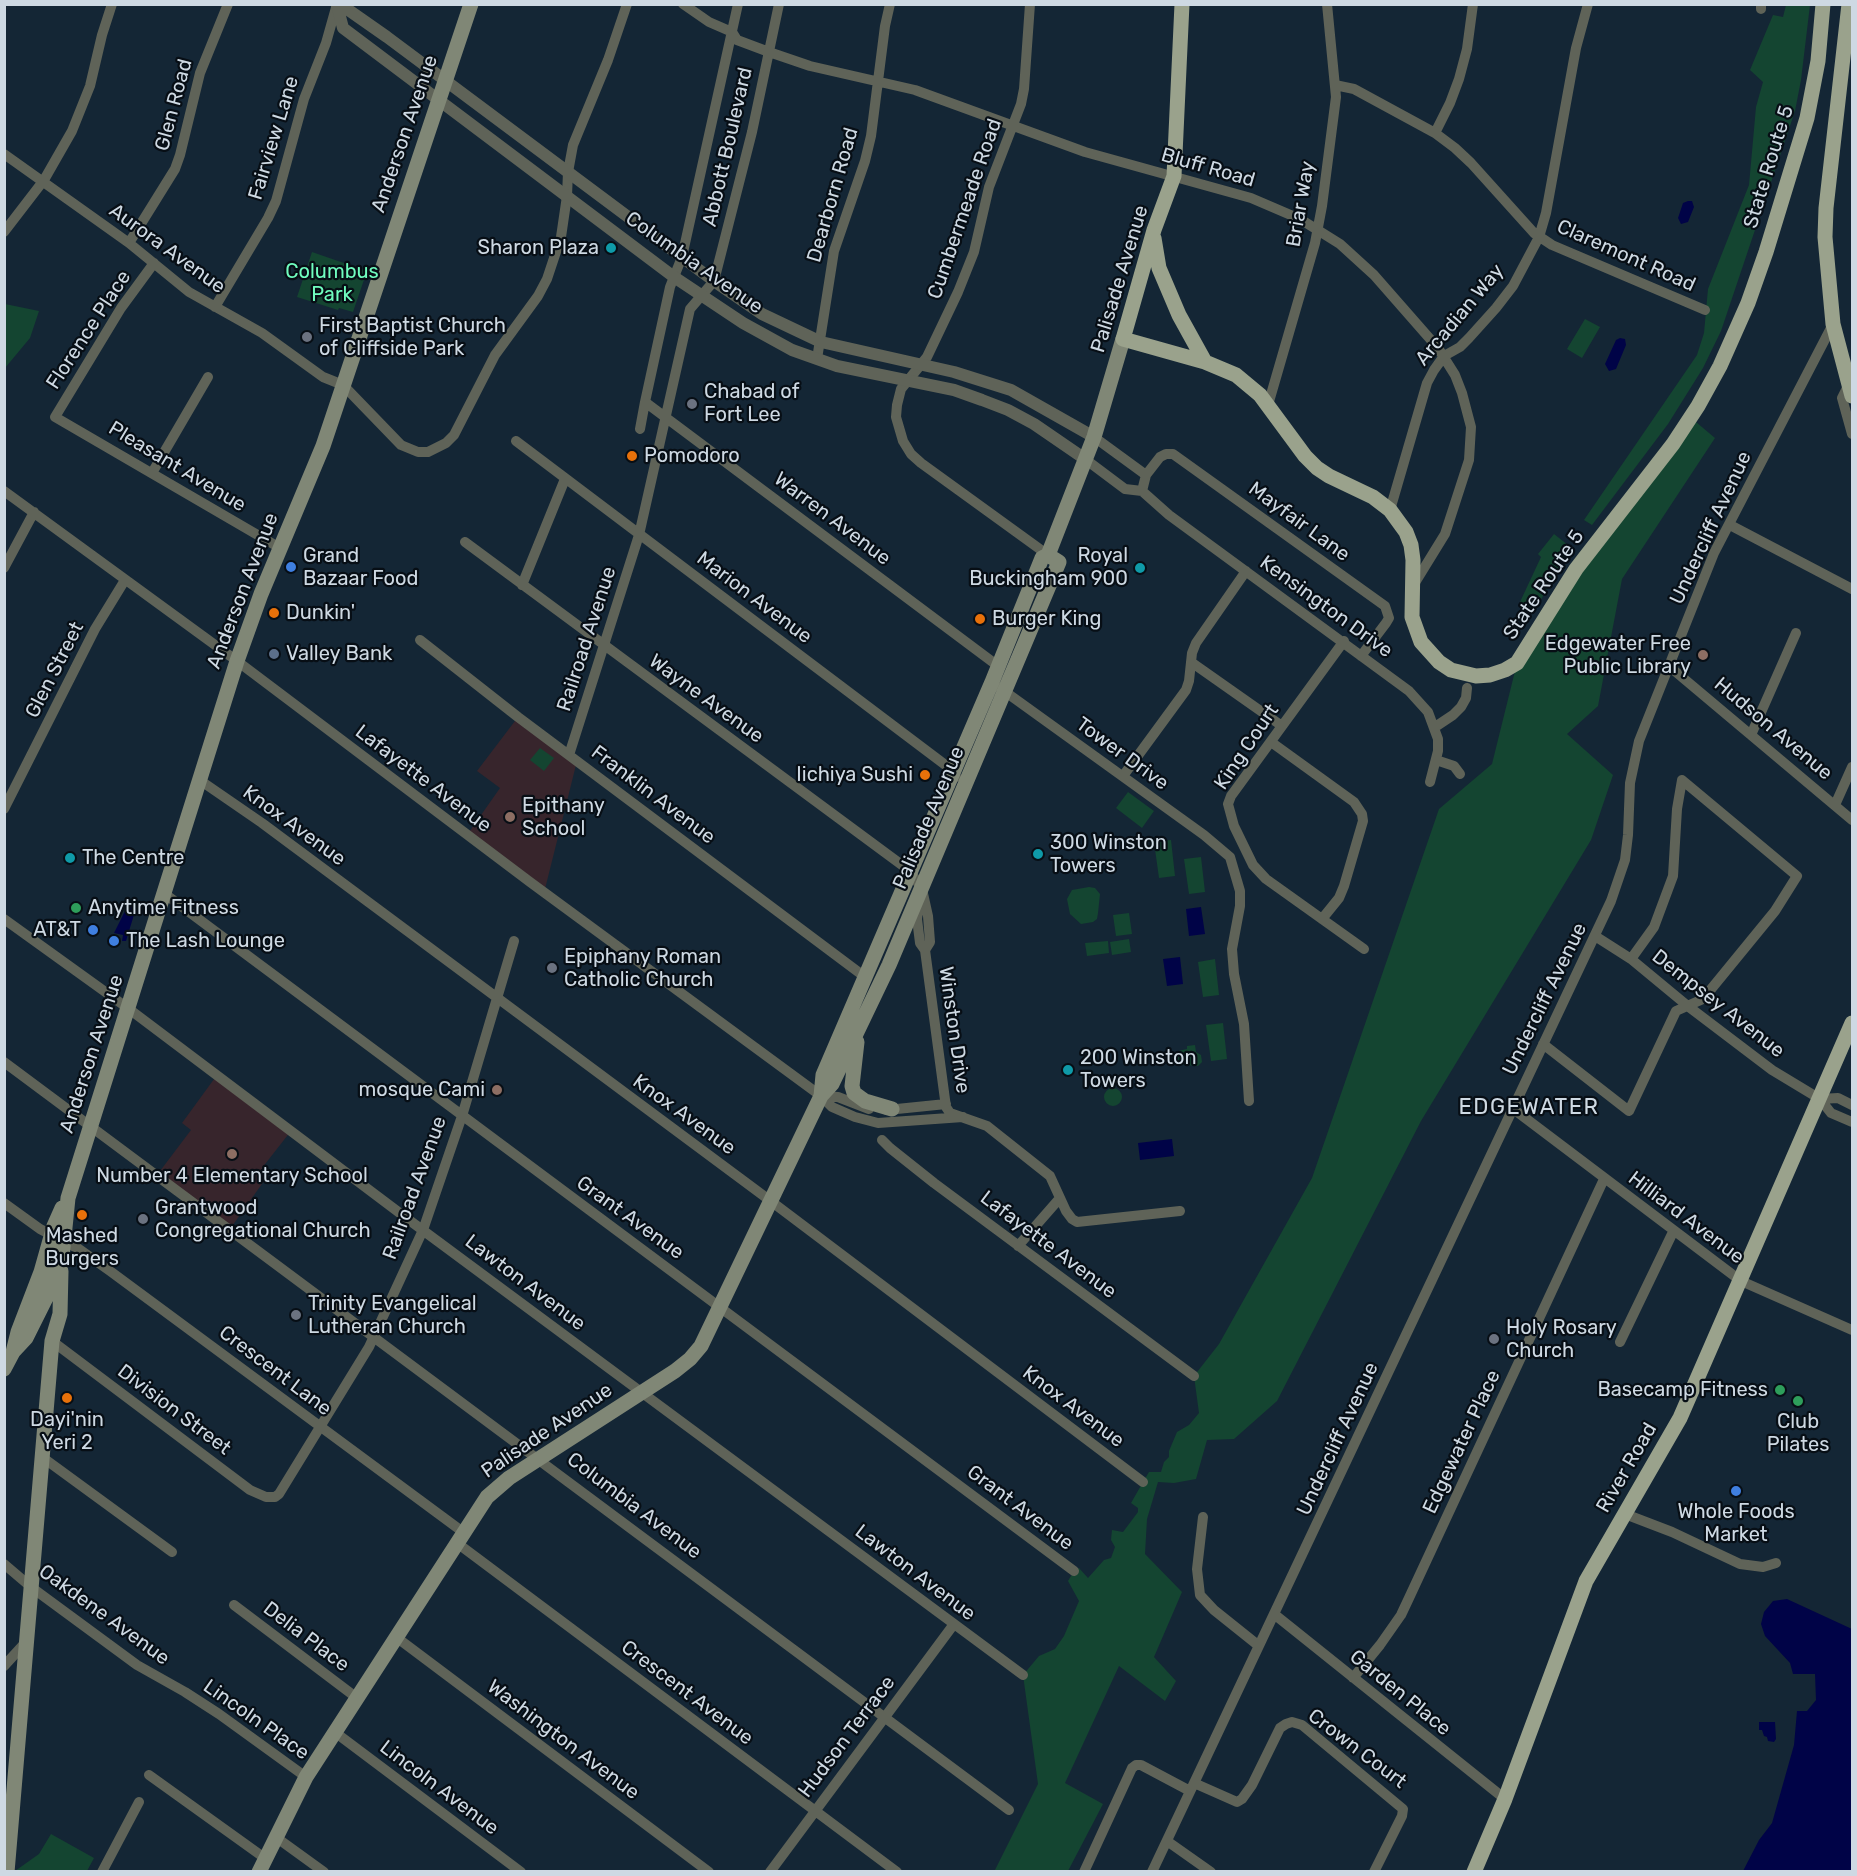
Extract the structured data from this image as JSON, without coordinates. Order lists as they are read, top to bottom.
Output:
{
  "streets": {
    "main road": [
      "Anderson Avenue",
      "State Route 5",
      "Palisade Avenue",
      "River Road"
    ],
    "street": [
      "Glen Road",
      "Fairview Lane",
      "Abbott Boulevard",
      "Bluff Road",
      "Dearborn Road",
      "Briar Way",
      "Cumbermeade Road",
      "Aurora Avenue",
      "Claremont Road",
      "Columbia Avenue",
      "Arcadian Way",
      "Florence Place",
      "Pleasant Avenue",
      "Warren Avenue",
      "Mayfair Lane",
      "Undercliff Avenue",
      "Marion Avenue",
      "Kensington Drive",
      "Railroad Avenue",
      "Glen Street",
      "Wayne Avenue",
      "Hudson Avenue",
      "King Court",
      "Tower Drive",
      "Lafayette Avenue",
      "Franklin Avenue",
      "Knox Avenue",
      "Dempsey Avenue",
      "Winston Drive",
      "Grant Avenue",
      "Hilliard Avenue",
      "Lawton Avenue",
      "Crescent Lane",
      "Division Street",
      "Edgewater Place",
      "Oakdene Avenue",
      "Delia Place",
      "Crescent Avenue",
      "Garden Place",
      "Lincoln Place",
      "Hudson Terrace",
      "Washington Avenue",
      "Crown Court",
      "Lincoln Avenue"
    ]
  },
  "crossings": [
    ["Glen Road", "Aurora Avenue"],
    ["Anderson Avenue", "Aurora Avenue"],
    ["Anderson Avenue", "Columbia Avenue"],
    ["Anderson Avenue", "Pleasant Avenue"],
    ["Anderson Avenue", "Lafayette Avenue"],
    ["Anderson Avenue", "Knox Avenue"],
    ["Anderson Avenue", "Grant Avenue"],
    ["Anderson Avenue", "Lawton Avenue"],
    ["Anderson Avenue", "Crescent Lane"],
    ["Fairview Lane", "Aurora Avenue"],
    ["Fairview Lane", "Columbia Avenue"],
    ["Abbott Boulevard", "Bluff Road"],
    ["Abbott Boulevard", "Columbia Avenue"],
    ["Abbott Boulevard", "Warren Avenue"],
    ["Abbott Boulevard", "Marion Avenue"],
    ["Abbott Boulevard", "Railroad Avenue"],
    ["State Route 5", "Bluff Road"],
    ["State Route 5", "Briar Way"],
    ["State Route 5", "Palisade Avenue"],
    ["State Route 5", "Arcadian Way"],
    ["Bluff Road", "Dearborn Road"],
    ["Bluff Road", "Briar Way"],
    ["Bluff Road", "Cumbermeade Road"],
    ["Bluff Road", "Palisade Avenue"],
    ["Bluff Road", "Arcadian Way"],
    ["Dearborn Road", "Columbia Avenue"],
    ["Briar Way", "Claremont Road"],
    ["Cumbermeade Road", "Columbia Avenue"],
    ["Cumbermeade Road", "Palisade Avenue"],
    ["Aurora Avenue", "Florence Place"],
    ["Claremont Road", "Arcadian Way"],
    ["Columbia Avenue", "Palisade Avenue"],
    ["Columbia Avenue", "Kensington Drive"],
    ["Columbia Avenue", "Railroad Avenue"],
    ["Columbia Avenue", "Hudson Terrace"],
    ["Palisade Avenue", "Warren Avenue"],
    ["Palisade Avenue", "Marion Avenue"],
    ["Palisade Avenue", "Kensington Drive"],
    ["Palisade Avenue", "Wayne Avenue"],
    ["Palisade Avenue", "Tower Drive"],
    ["Palisade Avenue", "Lafayette Avenue"],
    ["Palisade Avenue", "Franklin Avenue"],
    ["Palisade Avenue", "Knox Avenue"],
    ["Palisade Avenue", "Winston Drive"],
    ["Palisade Avenue", "Grant Avenue"],
    ["Palisade Avenue", "Lawton Avenue"],
    ["Palisade Avenue", "Crescent Lane"],
    ["Palisade Avenue", "Delia Place"],
    ["Palisade Avenue", "Crescent Avenue"],
    ["Palisade Avenue", "Lincoln Place"],
    ["Palisade Avenue", "Washington Avenue"],
    ["Palisade Avenue", "Lincoln Avenue"],
    ["Florence Place", "Pleasant Avenue"],
    ["Mayfair Lane", "Kensington Drive"],
    ["Undercliff Avenue", "Hudson Avenue"],
    ["Undercliff Avenue", "Dempsey Avenue"],
    ["Undercliff Avenue", "Hilliard Avenue"],
    ["Undercliff Avenue", "Garden Place"],
    ["Undercliff Avenue", "Crown Court"],
    ["Marion Avenue", "Railroad Avenue"],
    ["Kensington Drive", "King Court"],
    ["Railroad Avenue", "Wayne Avenue"],
    ["Railroad Avenue", "Franklin Avenue"],
    ["Railroad Avenue", "Knox Avenue"],
    ["Railroad Avenue", "Grant Avenue"],
    ["Railroad Avenue", "Lawton Avenue"],
    ["Railroad Avenue", "Crescent Lane"],
    ["Railroad Avenue", "Division Street"],
    ["Glen Street", "Lafayette Avenue"],
    ["Wayne Avenue", "Winston Drive"],
    ["Lafayette Avenue", "Winston Drive"],
    ["Dempsey Avenue", "River Road"],
    ["Hilliard Avenue", "Edgewater Place"],
    ["Hilliard Avenue", "River Road"],
    ["Lawton Avenue", "Hudson Terrace"],
    ["Crescent Lane", "Crescent Avenue"],
    ["Edgewater Place", "Garden Place"],
    ["River Road", "Garden Place"],
    ["Oakdene Avenue", "Lincoln Place"],
    ["Crescent Avenue", "Hudson Terrace"]
  ],
  "districts": ["EDGEWATER"],
  "parks": ["Columbus Park"],
  "places": [
    "Sharon Plaza",
    "First Baptist Church of Cliffside Park",
    "Chabad of Fort Lee",
    "Pomodoro",
    "Grand Bazaar Food",
    "Royal Buckingham 900",
    "Dunkin'",
    "Burger King",
    "Valley Bank",
    "Edgewater Free Public Library",
    "Iichiya Sushi",
    "Epithany School",
    "300 Winston Towers",
    "The Centre",
    "Anytime Fitness",
    "AT&T",
    "The Lash Lounge",
    "Epiphany Roman Catholic Church",
    "200 Winston Towers",
    "mosque Cami",
    "Number 4 Elementary School",
    "Mashed Burgers",
    "Grantwood Congregational Church",
    "Trinity Evangelical Lutheran Church",
    "Holy Rosary Church",
    "Basecamp Fitness",
    "Dayi'nin Yeri 2",
    "Club Pilates",
    "Whole Foods Market"
  ]
}
